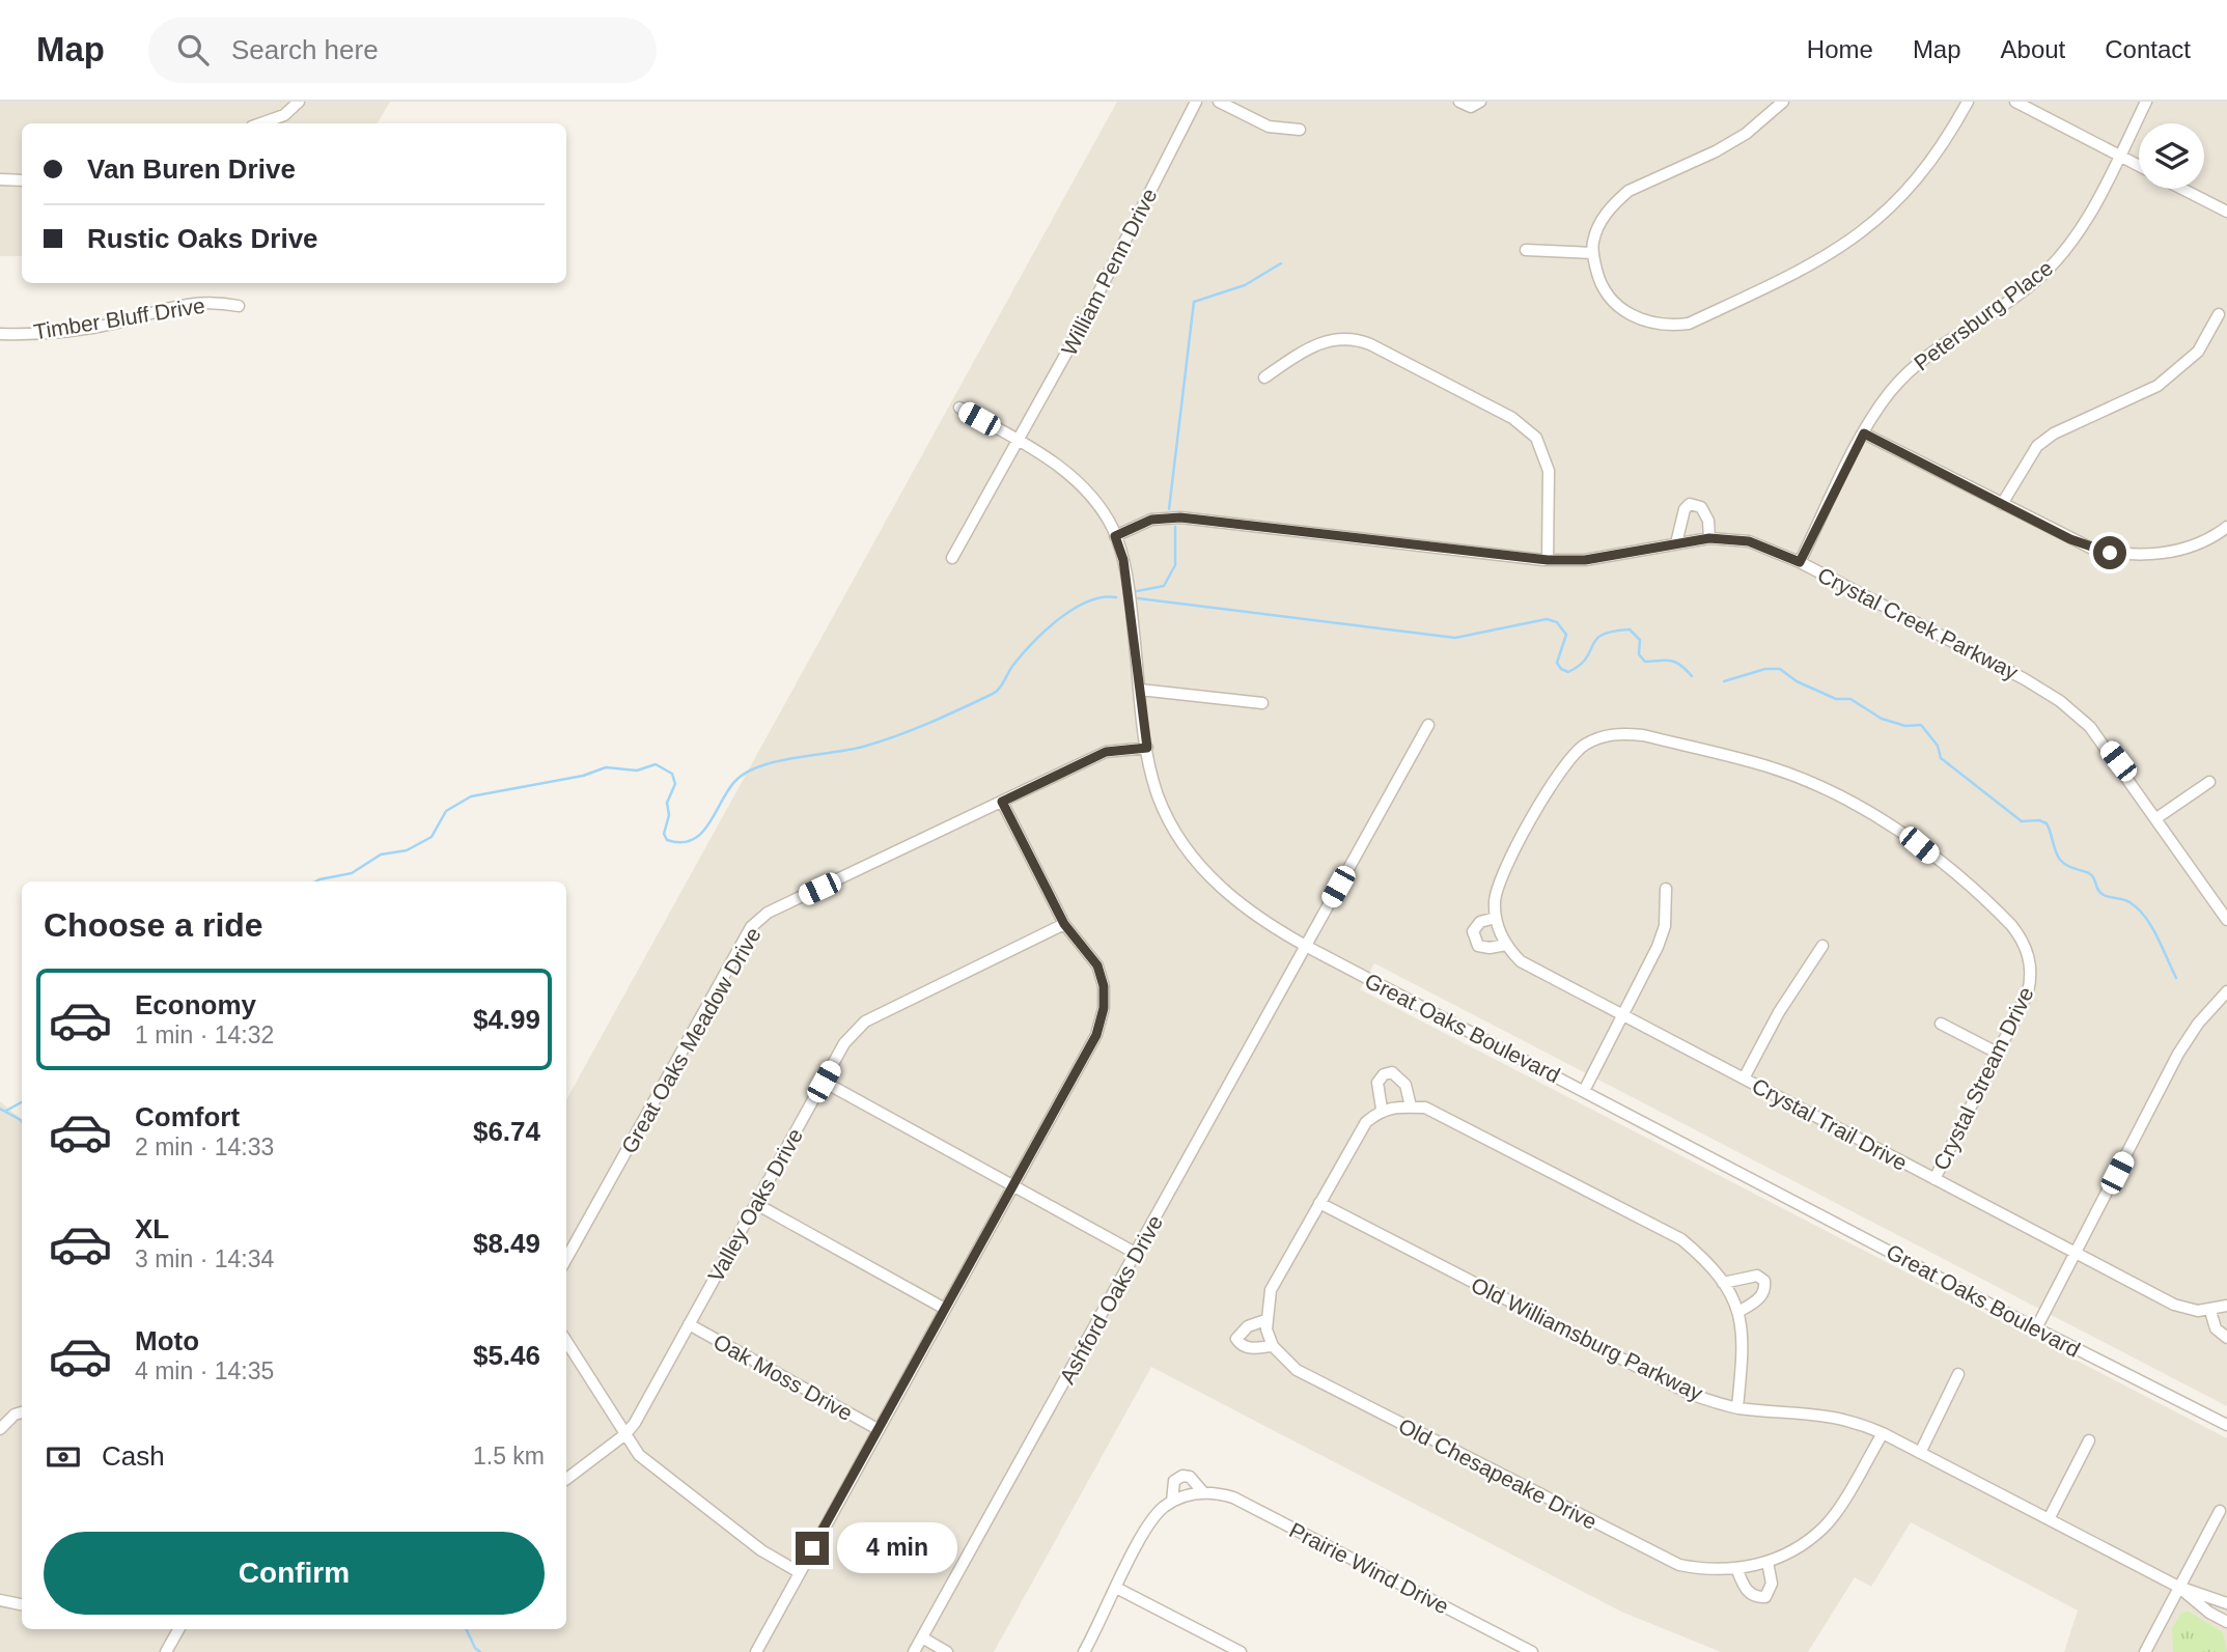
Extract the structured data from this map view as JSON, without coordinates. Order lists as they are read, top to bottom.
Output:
{
  "streets": {
    "street": [
      "William Penn Drive",
      "Petersburg Place",
      "Timber Bluff Drive",
      "Crystal Creek Parkway",
      "Great Oaks Boulevard",
      "Great Oaks Meadow Drive",
      "Crystal Stream Drive",
      "Crystal Trail Drive",
      "Valley Oaks Drive",
      "Ashford Oaks Drive",
      "Old Williamsburg Parkway",
      "Oak Moss Drive",
      "Old Chesapeake Drive",
      "Prairie Wind Drive"
    ]
  },
  "crossings": [
    ["William Penn Drive", "Great Oaks Boulevard"],
    ["Petersburg Place", "Crystal Creek Parkway"],
    ["Crystal Creek Parkway", "Great Oaks Boulevard"],
    ["Great Oaks Boulevard", "Great Oaks Meadow Drive"],
    ["Great Oaks Boulevard", "Ashford Oaks Drive"],
    ["Crystal Stream Drive", "Crystal Trail Drive"],
    ["Valley Oaks Drive", "Oak Moss Drive"],
    ["Old Williamsburg Parkway", "Old Chesapeake Drive"]
  ],
  "page": {
    "header": "Map",
    "search": "Search here",
    "nav": [
      "Home",
      "Map",
      "About",
      "Contact"
    ],
    "banner": ["Van Buren Drive", "Rustic Oaks Drive"],
    "heading": "Choose a ride",
    "list": [
      {
        "name": "Economy",
        "note": "1 min · 14:32",
        "value": "$4.99"
      },
      {
        "name": "Comfort",
        "note": "2 min · 14:33",
        "value": "$6.74"
      },
      {
        "name": "XL",
        "note": "3 min · 14:34",
        "value": "$8.49"
      },
      {
        "name": "Moto",
        "note": "4 min · 14:35",
        "value": "$5.46"
      }
    ],
    "pay": ["Cash", "1.5 km"],
    "buttons": "Confirm",
    "bubble": "4 min"
  }
}
